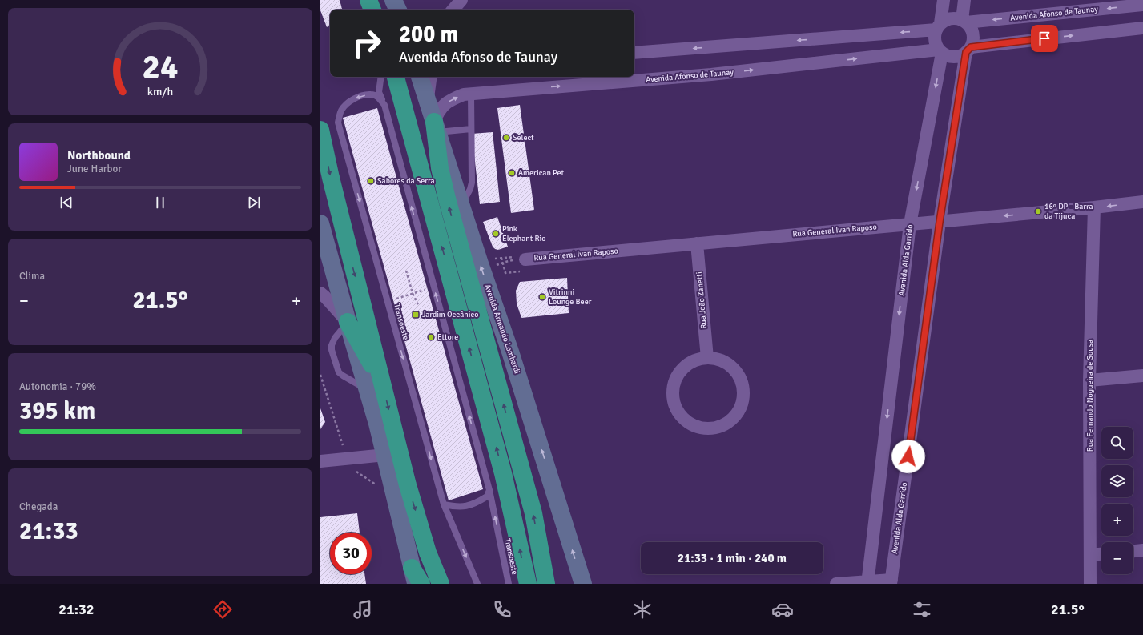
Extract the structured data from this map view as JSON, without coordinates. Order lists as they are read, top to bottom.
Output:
{
  "streets": {
    "main road": ["Avenida Armando Lombardi"],
    "street": [
      "Avenida Afonso de Taunay",
      "Rua General Ivan Raposo",
      "Avenida Alda Garrido",
      "Rua João Zanetti",
      "Rua Fernando Nogueira de Sousa"
    ],
    "lane": ["Transoeste"]
  },
  "crossings": [
    ["Avenida Afonso de Taunay", "Avenida Alda Garrido"],
    ["Avenida Afonso de Taunay", "Avenida Armando Lombardi"],
    ["Rua General Ivan Raposo", "Avenida Alda Garrido"],
    ["Rua General Ivan Raposo", "Rua João Zanetti"],
    ["Rua General Ivan Raposo", "Rua Fernando Nogueira de Sousa"]
  ],
  "places": {
    "other": [
      "Select",
      "American Pet",
      "Sabores da Serra",
      "16º DP - Barra da Tijuca",
      "Pink Elephant Rio",
      "Vitrinni Lounge Beer",
      "Ettore"
    ],
    "transit": ["Jardim Oceânico"]
  },
  "page": {
    "turn": ["200 m", "Avenida Afonso de Taunay"],
    "song": ["Northbound", "June Harbor"],
    "tile": [
      "Clima",
      ["Autonomia · 79%", "395 km"],
      ["Chegada", "21:33"]
    ],
    "heat": ["−", "21.5°", "+"],
    "map_buttons": ["+", "−"],
    "limit": "30",
    "trip": "21:33 · 1 min · 240 m",
    "tabs": ["21:32", "21.5°"],
    "gauge": ["24", "km/h"]
  }
}
